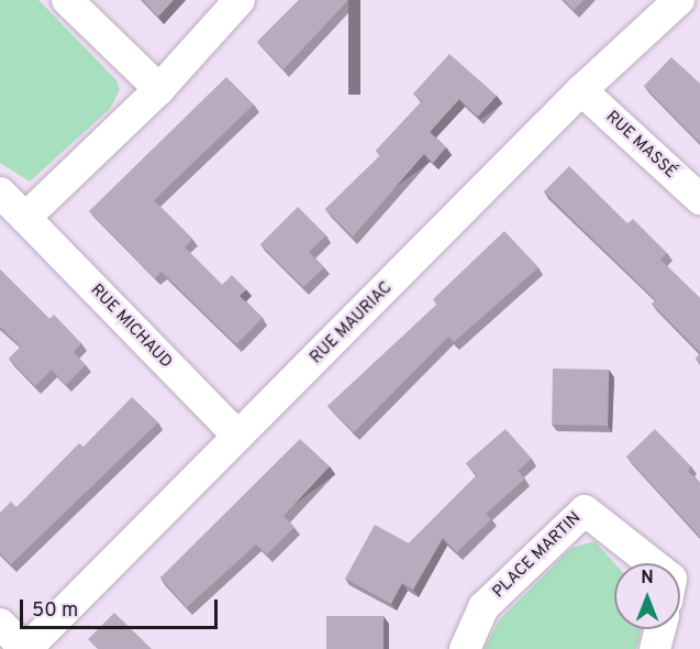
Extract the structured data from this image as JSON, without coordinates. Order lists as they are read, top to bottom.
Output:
{
  "streets": {
    "street": [
      "RUE MASSÉ",
      "RUE MAURIAC",
      "RUE MICHAUD",
      "PLACE MARTIN"
    ]
  },
  "crossings": [
    ["RUE MASSÉ", "RUE MAURIAC"],
    ["RUE MAURIAC", "RUE MICHAUD"]
  ],
  "scale_bar": "50 m",
  "north": "top"
}
